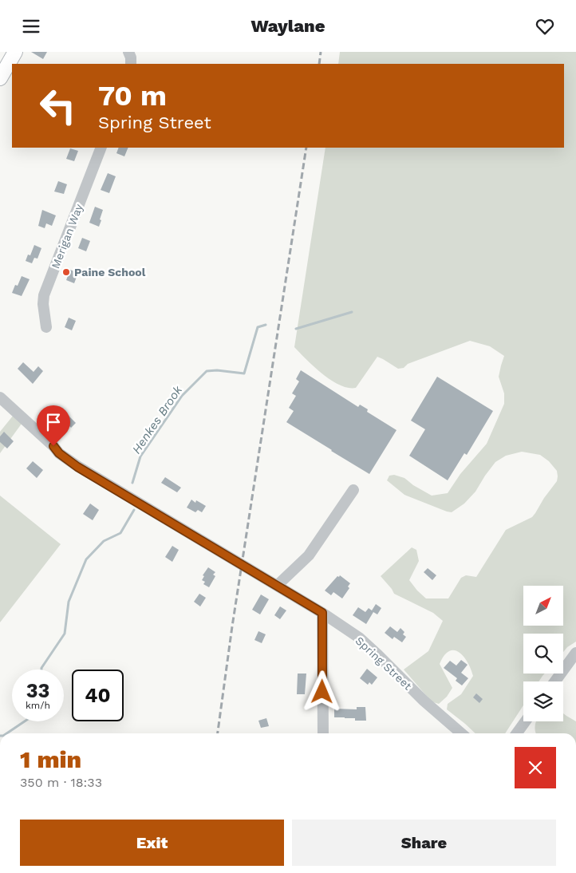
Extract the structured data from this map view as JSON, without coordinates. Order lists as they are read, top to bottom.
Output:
{
  "streets": {
    "street": ["Merigan Way", "Spring Street"]
  },
  "water": ["Henkes Brook"],
  "places": ["Paine School"],
  "north": "top right",
  "page": {
    "header": "Waylane",
    "turn": ["70 m", "Spring Street"],
    "speed": "33 km/h",
    "limit": "40",
    "heading": ["1 min", "350 m · 18:33"],
    "buttons": ["Exit", "Share"]
  }
}
